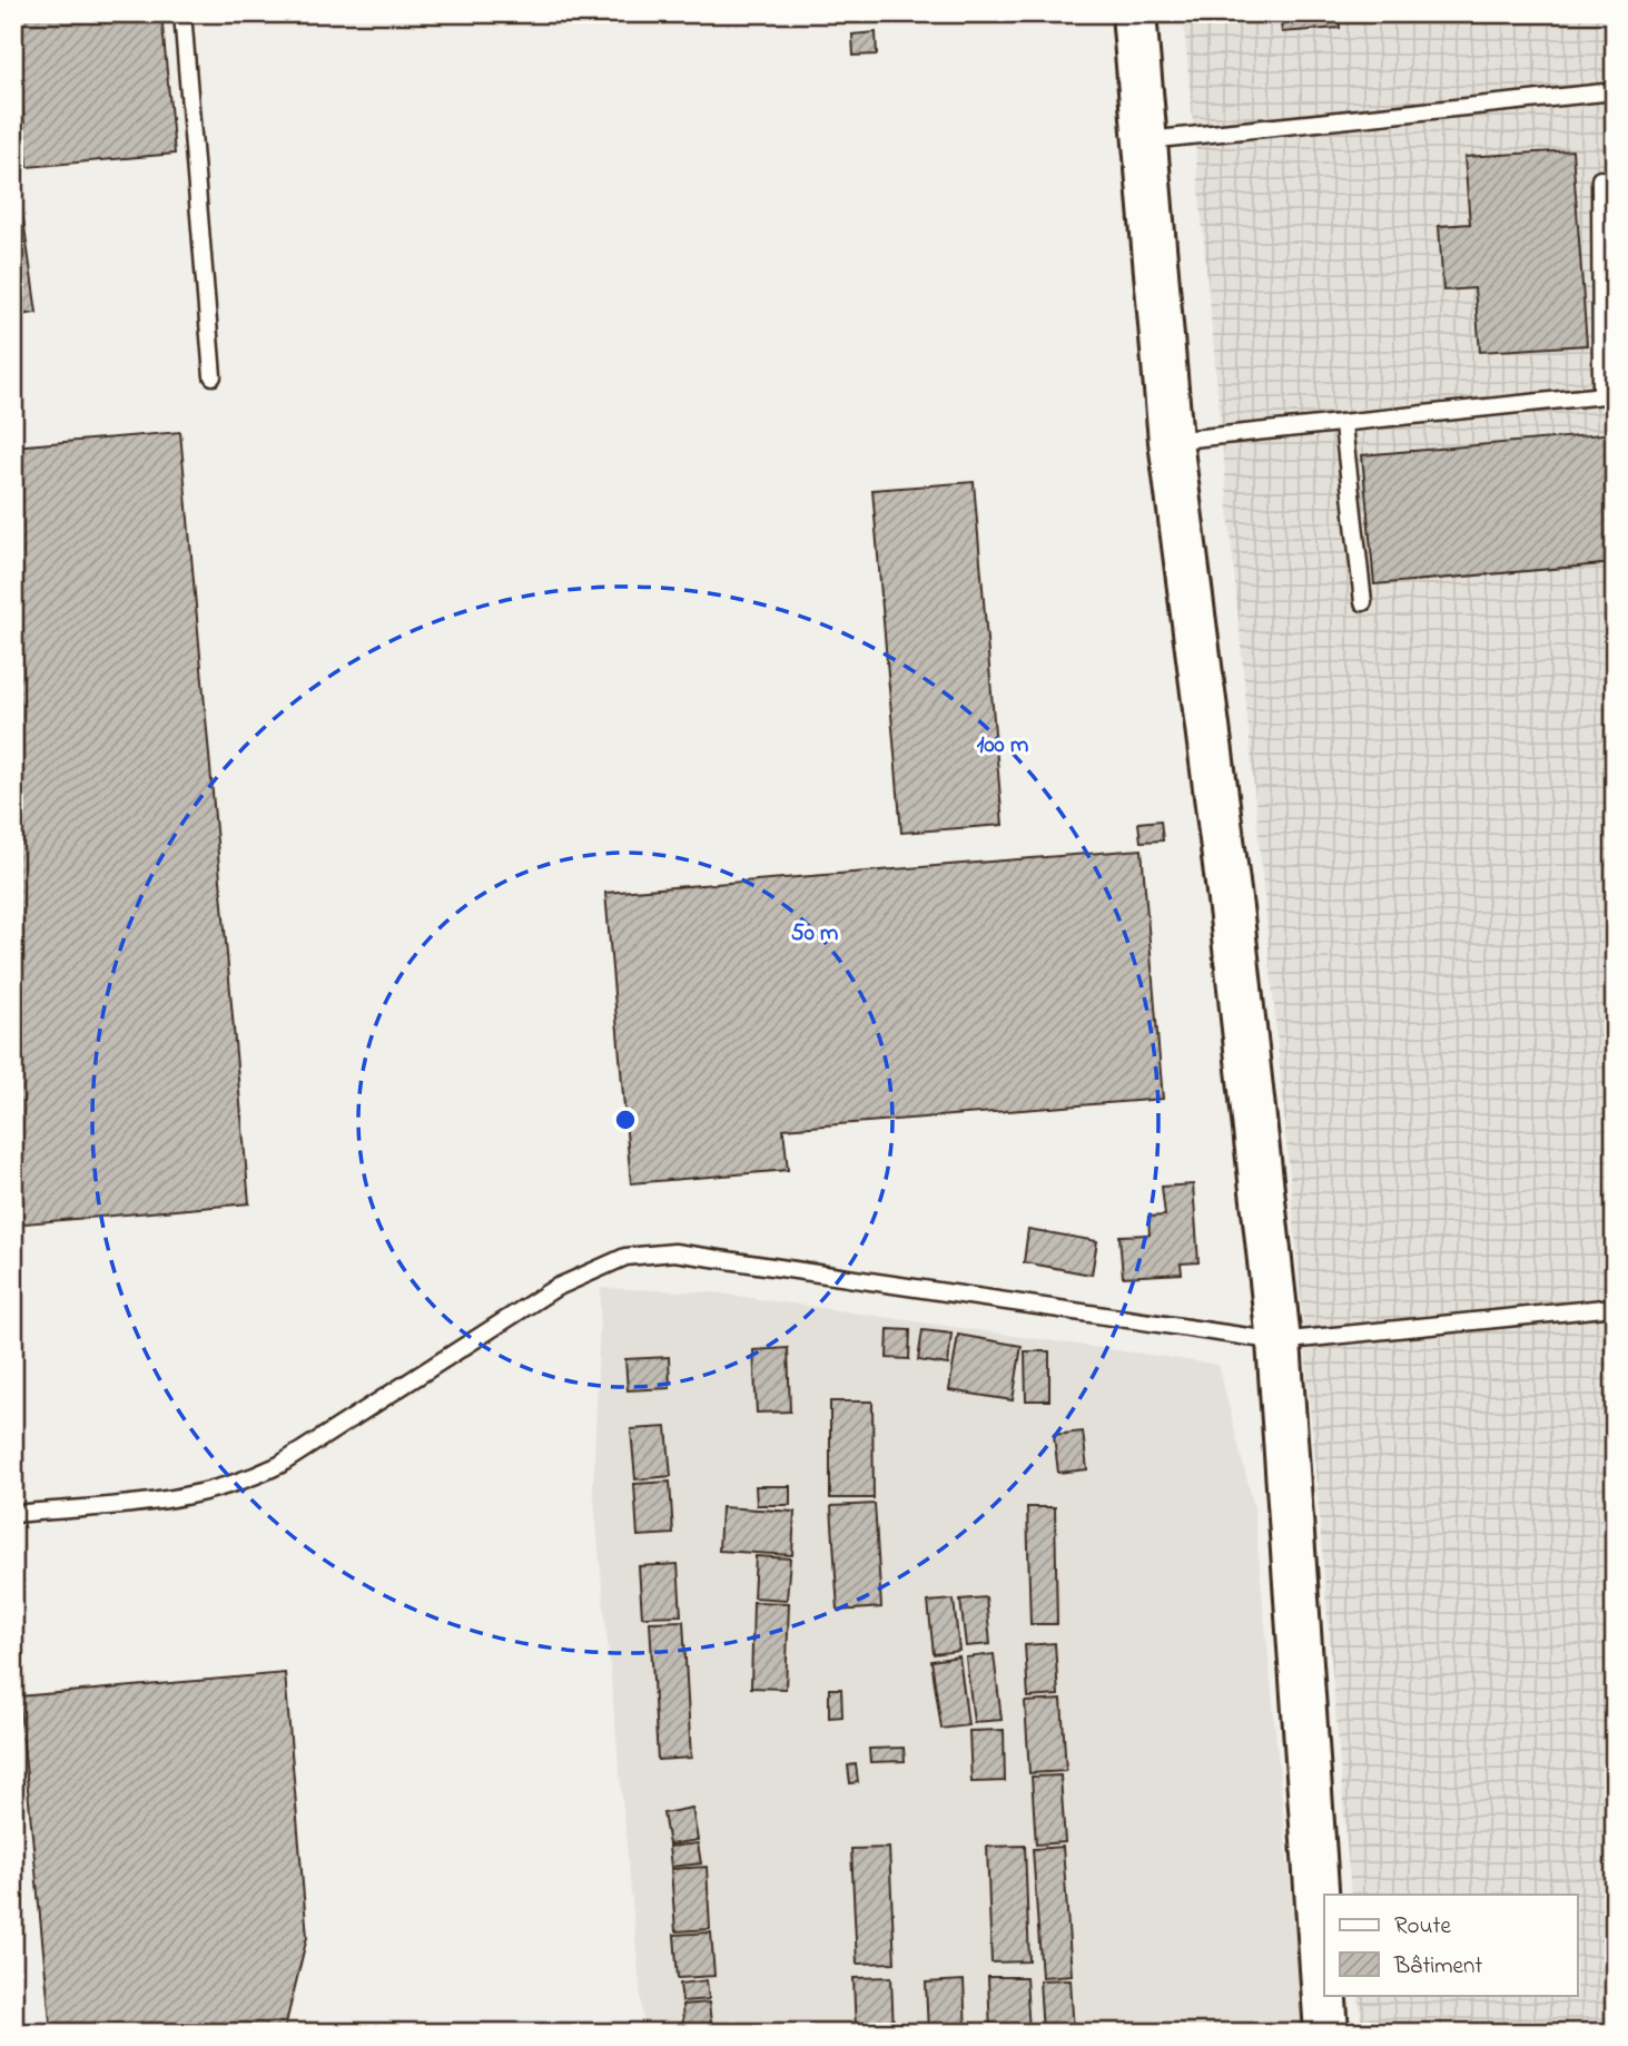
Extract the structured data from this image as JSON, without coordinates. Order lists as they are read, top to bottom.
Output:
{
  "legend": ["Route", "Bâtiment"],
  "rings": ["100 m", "50 m"]
}
